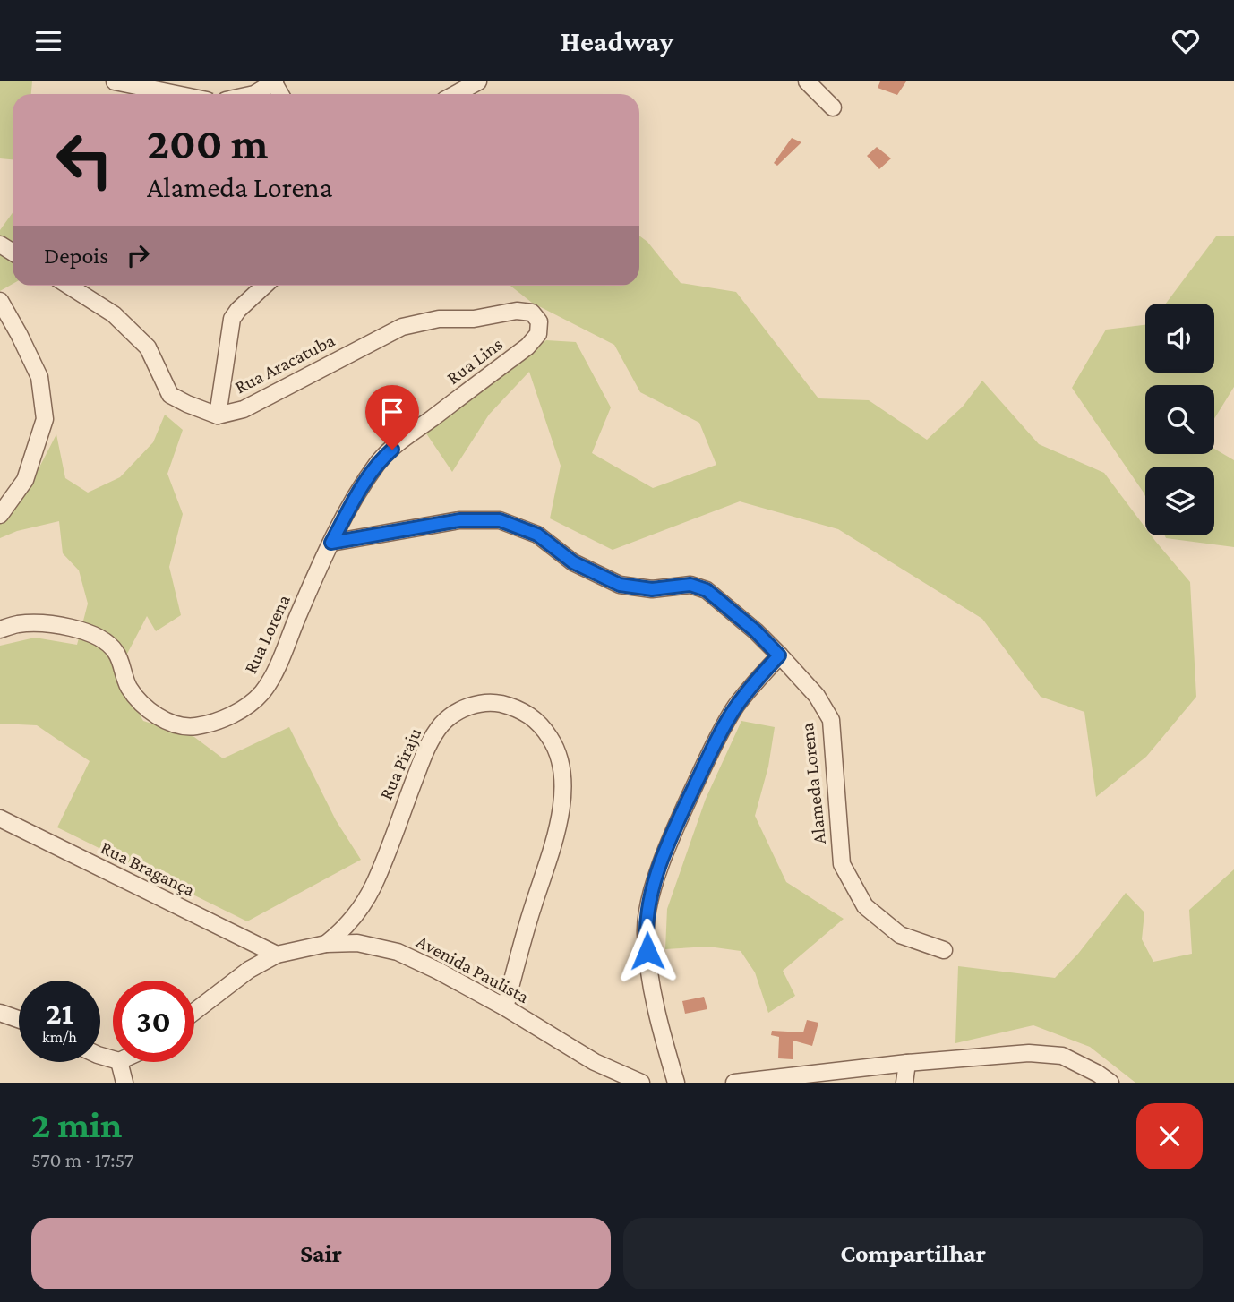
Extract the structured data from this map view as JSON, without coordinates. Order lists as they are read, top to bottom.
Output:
{
  "streets": {
    "street": [
      "Rua Lins",
      "Rua Aracatuba",
      "Rua Lorena",
      "Rua Piraju",
      "Alameda Lorena",
      "Rua Bragança",
      "Avenida Paulista"
    ]
  },
  "crossings": [
    ["Rua Lins", "Rua Aracatuba"],
    ["Rua Lins", "Rua Lorena"],
    ["Rua Lins", "Alameda Lorena"],
    ["Rua Lorena", "Alameda Lorena"],
    ["Rua Piraju", "Avenida Paulista"],
    ["Rua Bragança", "Avenida Paulista"]
  ],
  "page": {
    "header": "Headway",
    "turn": ["200 m", "Alameda Lorena"],
    "then": "Depois",
    "speed": "21 km/h",
    "limit": "30",
    "heading": ["2 min", "570 m · 17:57"],
    "buttons": ["Sair", "Compartilhar"]
  }
}
